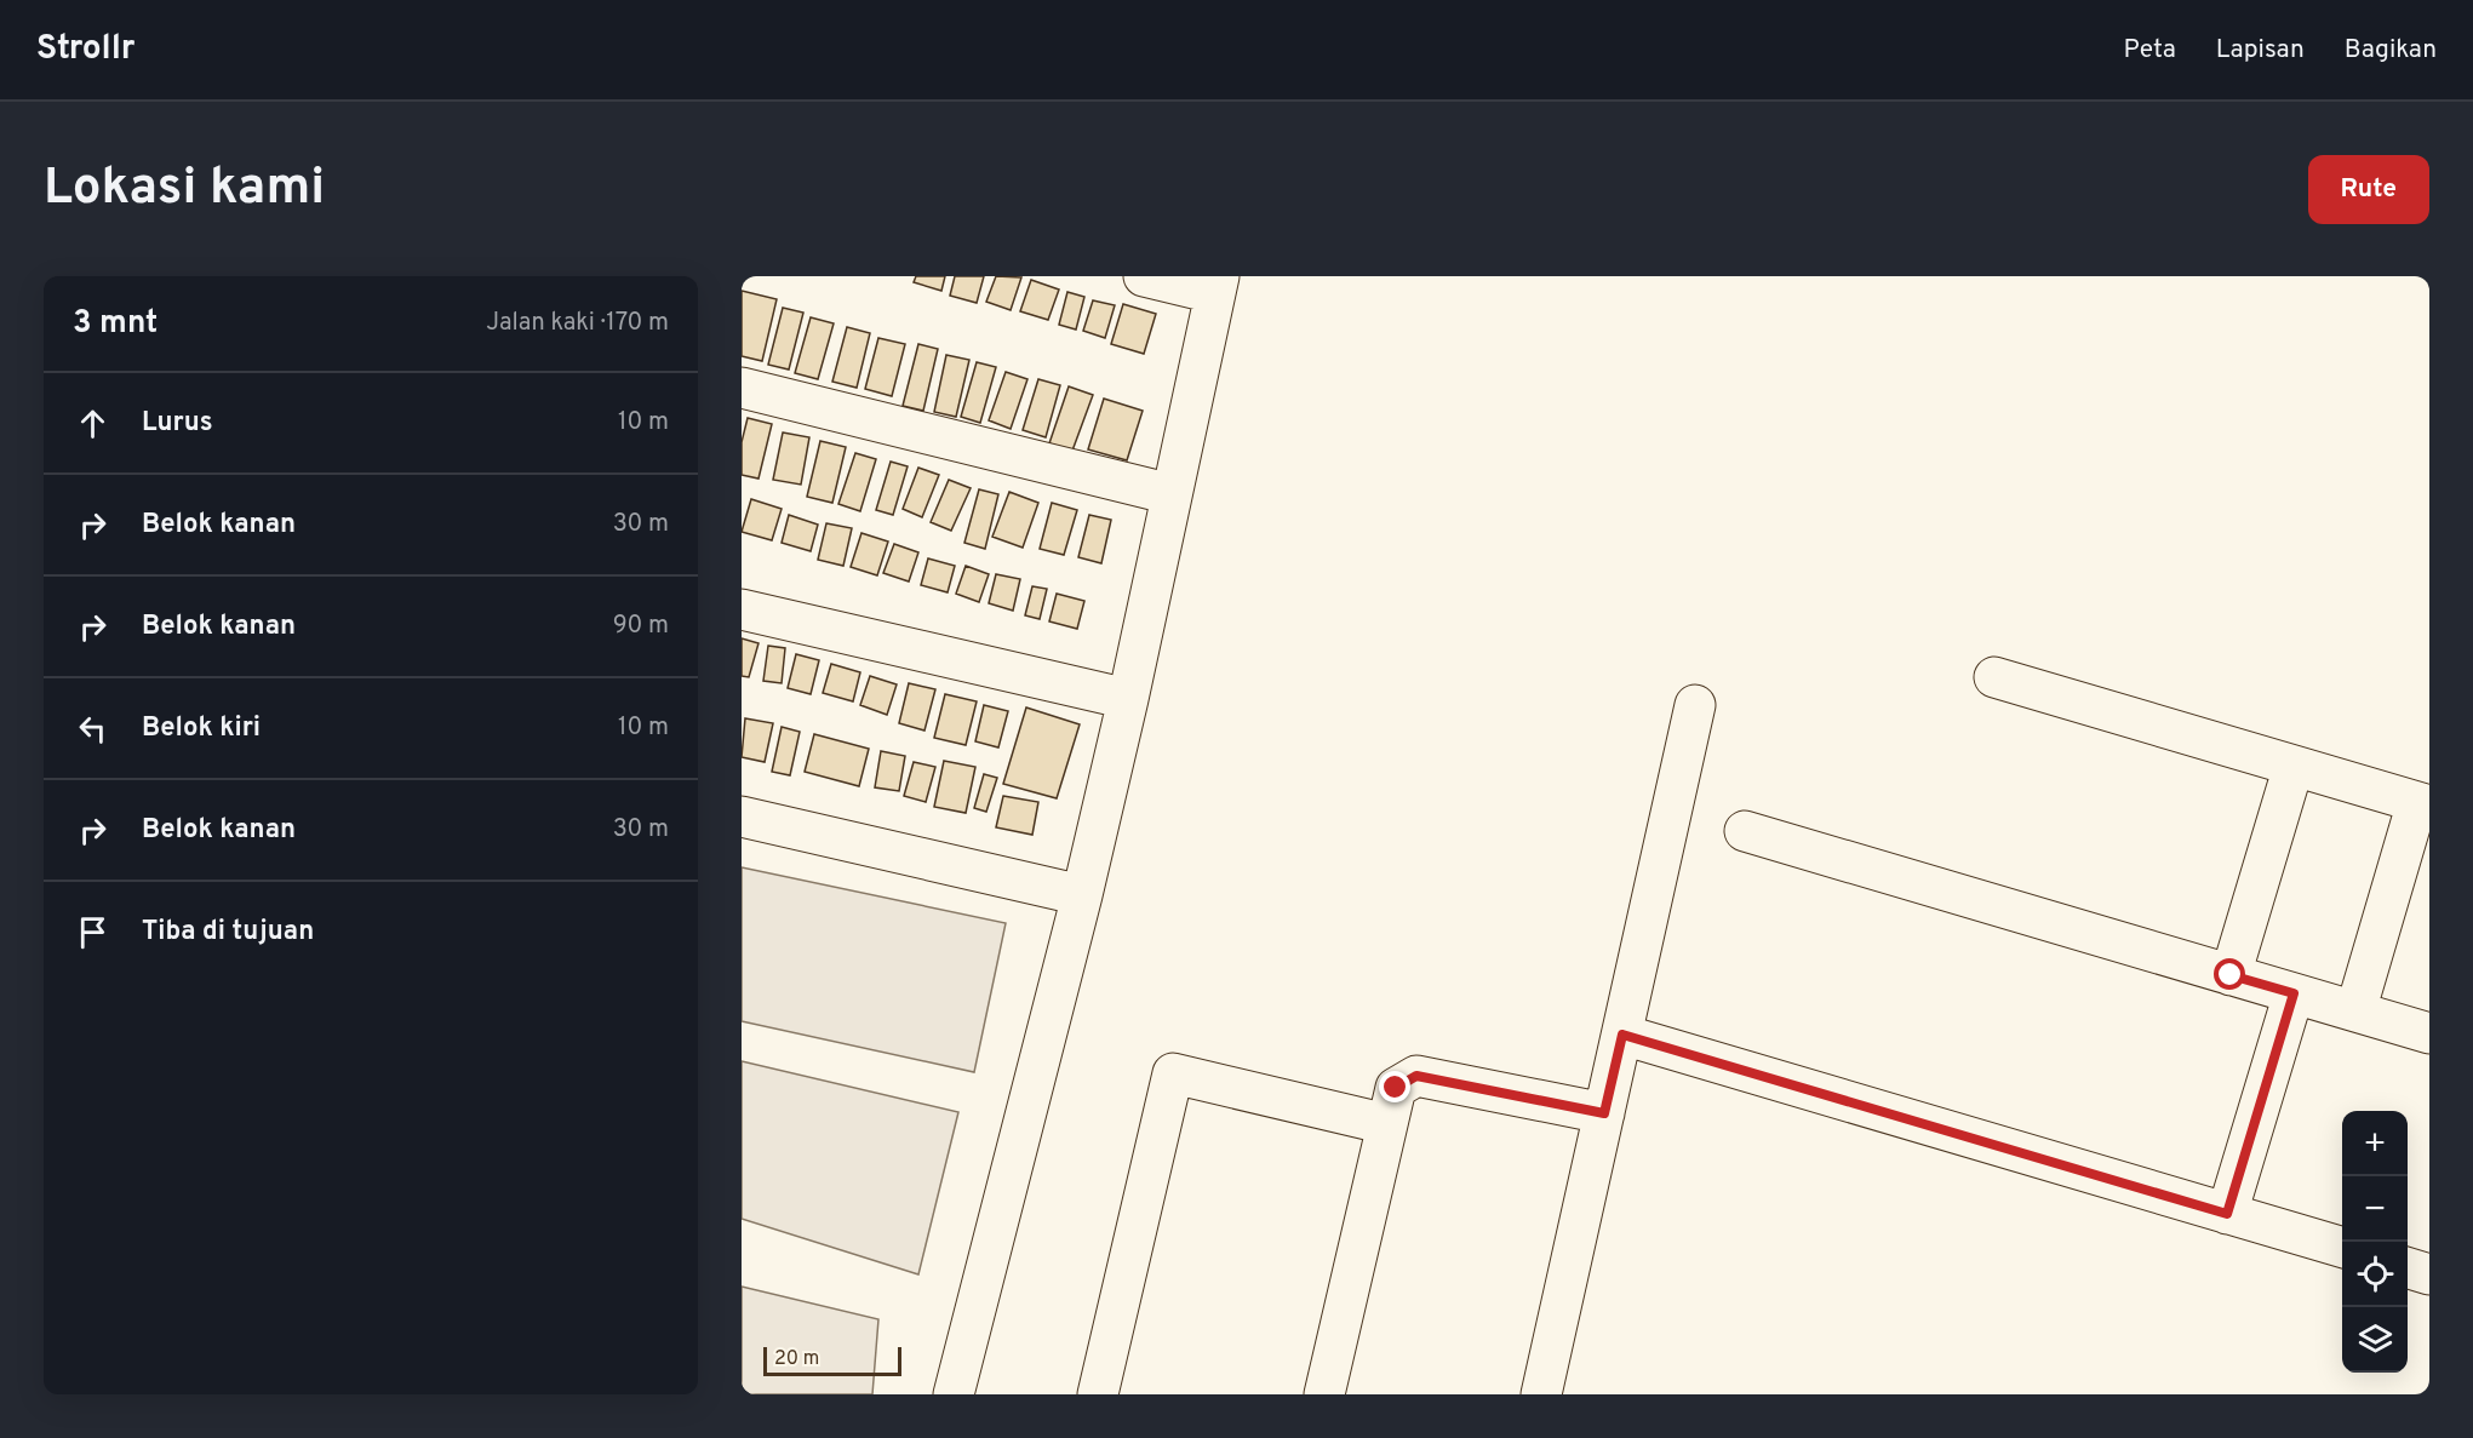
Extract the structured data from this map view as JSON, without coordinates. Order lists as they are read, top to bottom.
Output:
{
  "scale_bar": "20 m",
  "page": {
    "header": "Strollr",
    "nav": ["Peta", "Lapisan", "Bagikan"],
    "buttons": "Rute",
    "title": "Lokasi kami",
    "heading": ["3 mnt", "Jalan kaki · 170 m"],
    "list": [
      ["Lurus", "10 m"],
      ["Belok kanan", "30 m"],
      ["Belok kanan", "90 m"],
      ["Belok kiri", "10 m"],
      ["Belok kanan", "30 m"],
      "Tiba di tujuan"
    ],
    "map_buttons": ["+", "−"],
    "scale": "20 m"
  }
}
